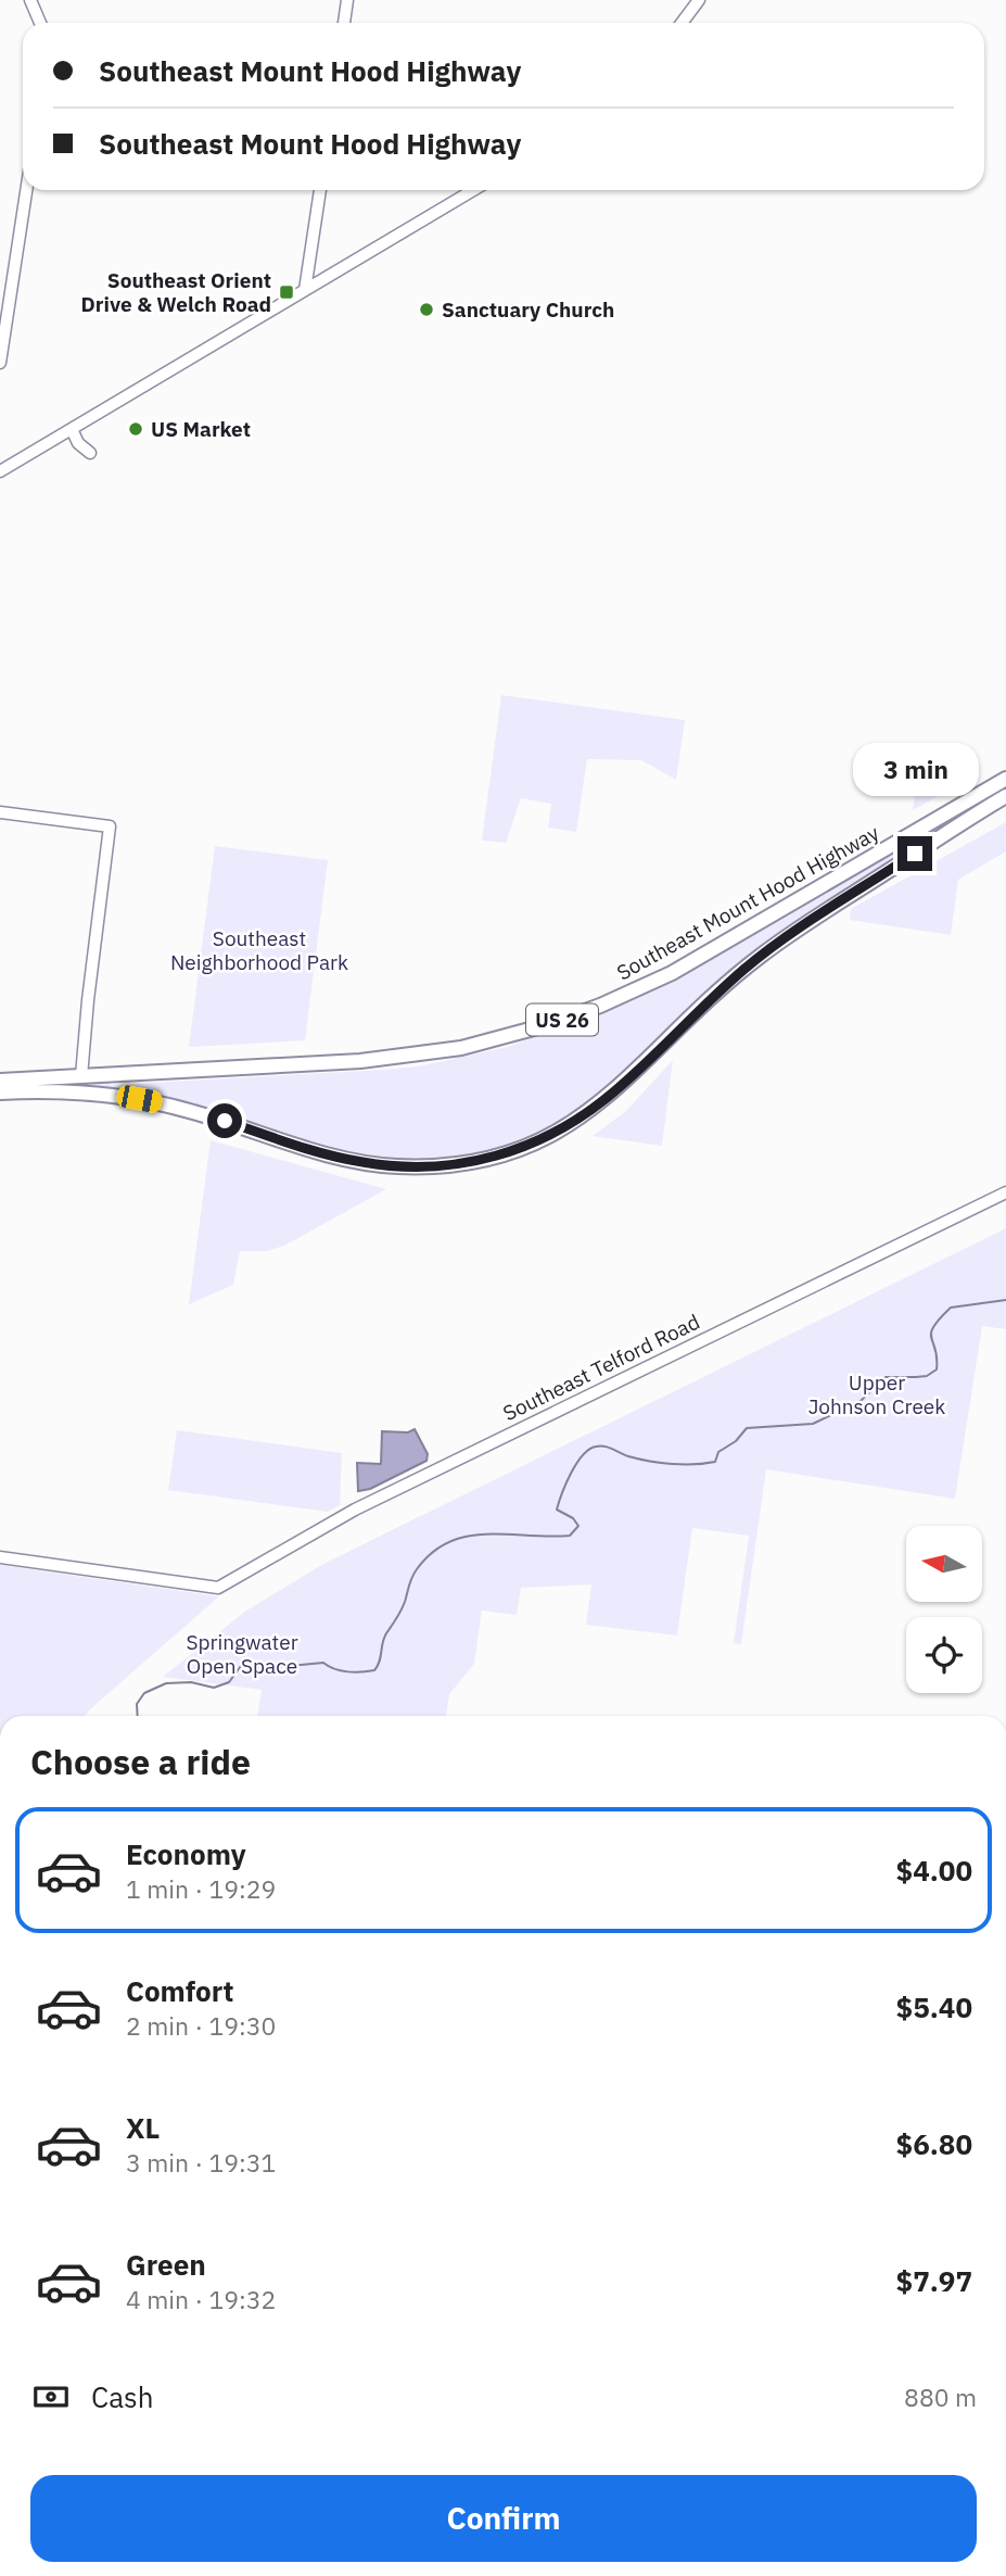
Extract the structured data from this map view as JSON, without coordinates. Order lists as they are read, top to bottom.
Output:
{
  "streets": {
    "highway": ["Southeast Mount Hood Highway", "US 26"],
    "street": ["Southeast Telford Road"]
  },
  "parks": ["Southeast Neighborhood Park", "Upper Johnson Creek", "Springwater Open Space"],
  "places": {
    "transit": ["Southeast Orient Drive & Welch Road"],
    "other": ["Sanctuary Church", "US Market"]
  },
  "north": "left",
  "page": {
    "banner": ["Southeast Mount Hood Highway", "Southeast Mount Hood Highway"],
    "bubble": "3 min",
    "heading": "Choose a ride",
    "list": [
      {
        "name": "Economy",
        "note": "1 min · 19:29",
        "value": "$4.00"
      },
      {
        "name": "Comfort",
        "note": "2 min · 19:30",
        "value": "$5.40"
      },
      {
        "name": "XL",
        "note": "3 min · 19:31",
        "value": "$6.80"
      },
      {
        "name": "Green",
        "note": "4 min · 19:32",
        "value": "$7.97"
      }
    ],
    "pay": ["Cash", "880 m"],
    "buttons": "Confirm"
  }
}
